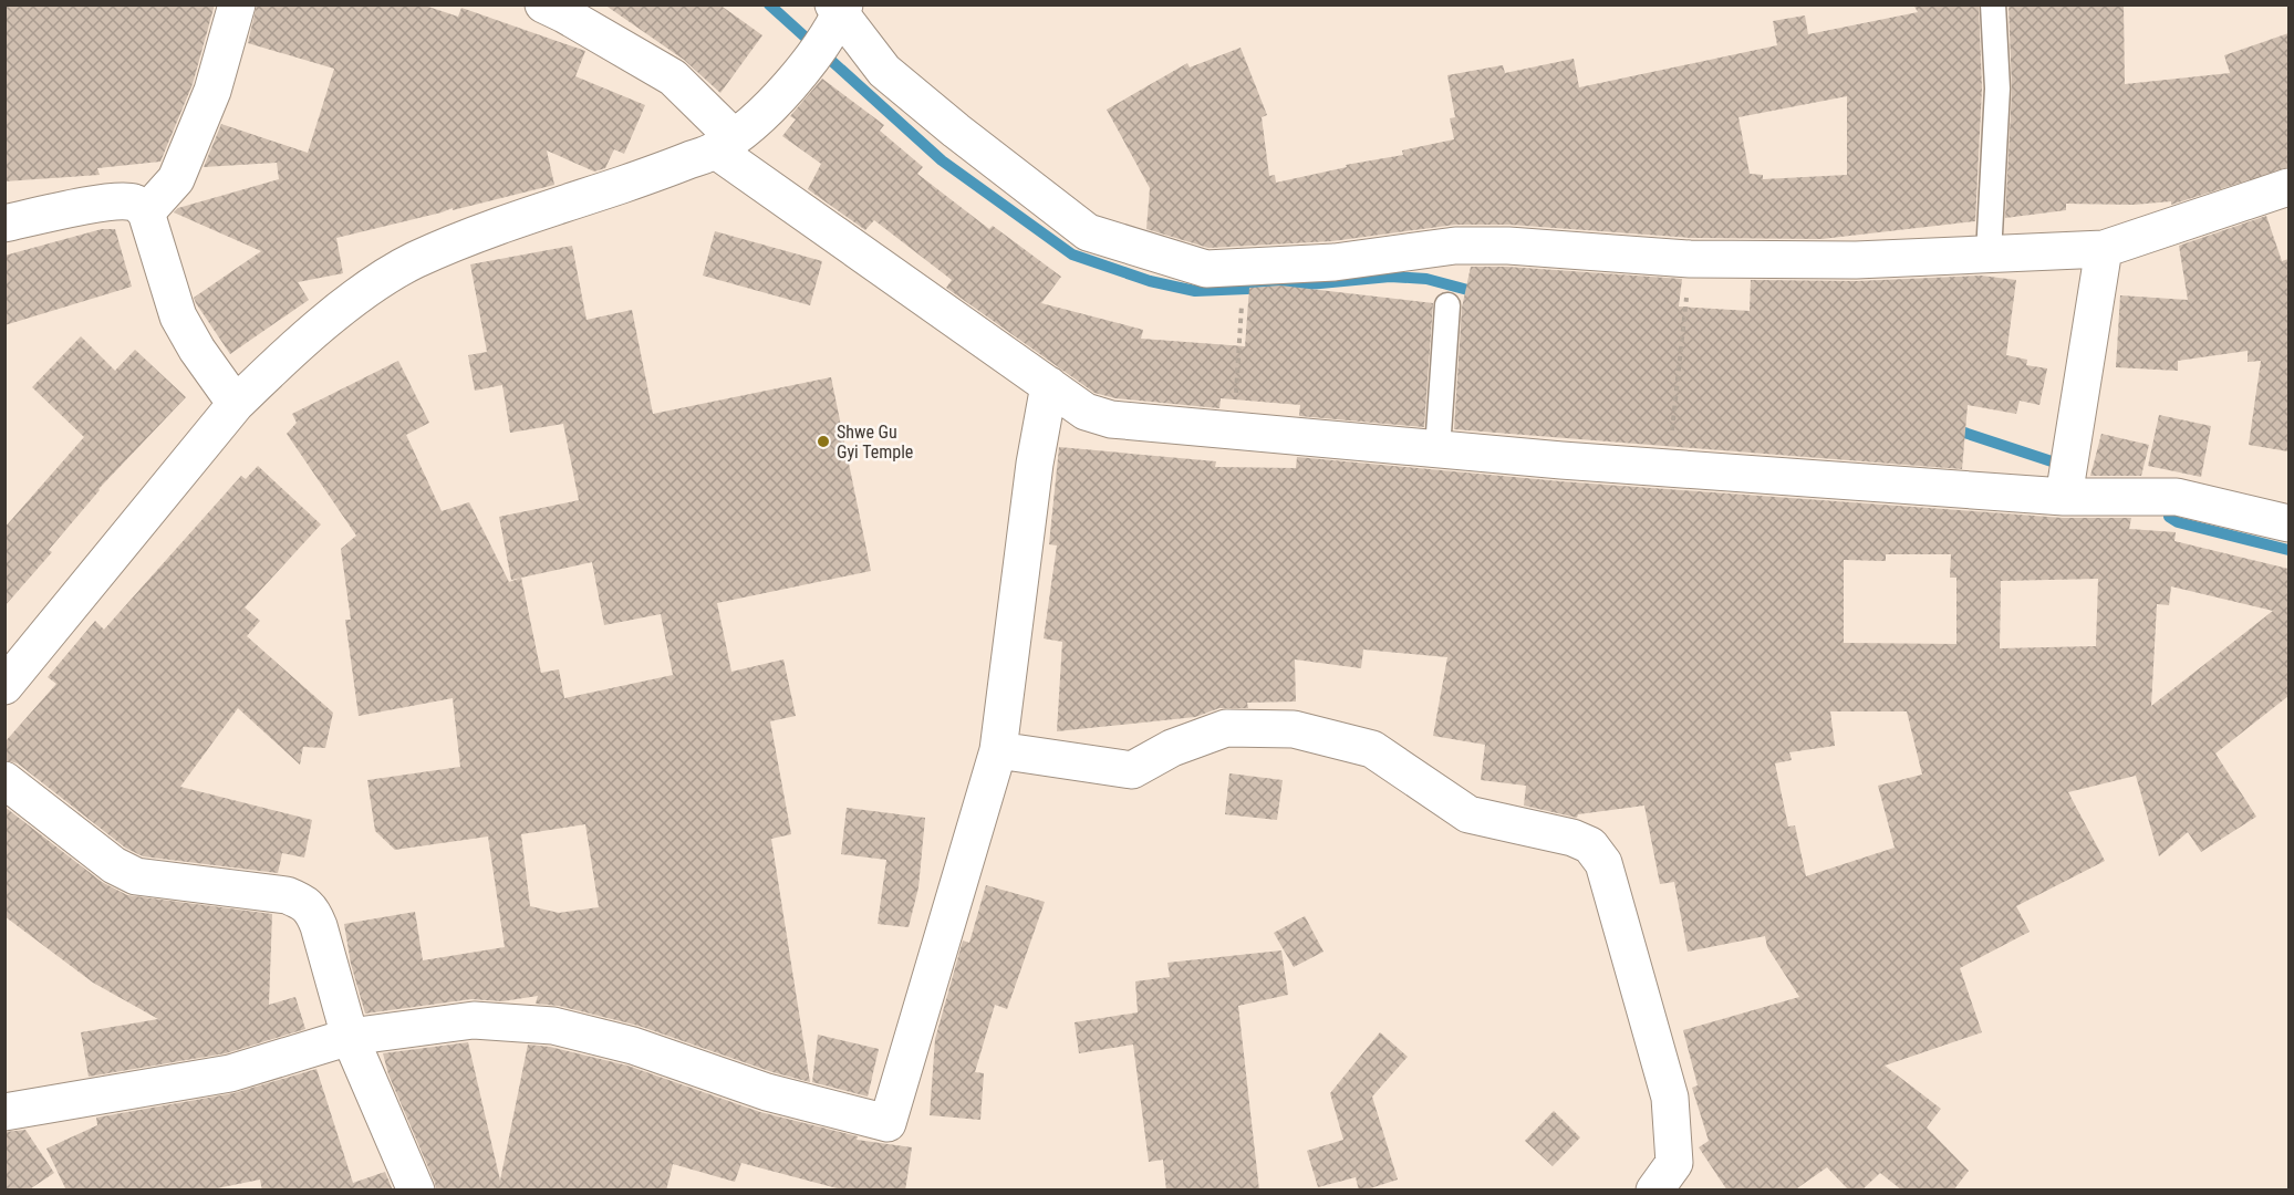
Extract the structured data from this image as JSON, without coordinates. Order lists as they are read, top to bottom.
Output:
{
  "places": ["Shwe Gu Gyi Temple"]
}
